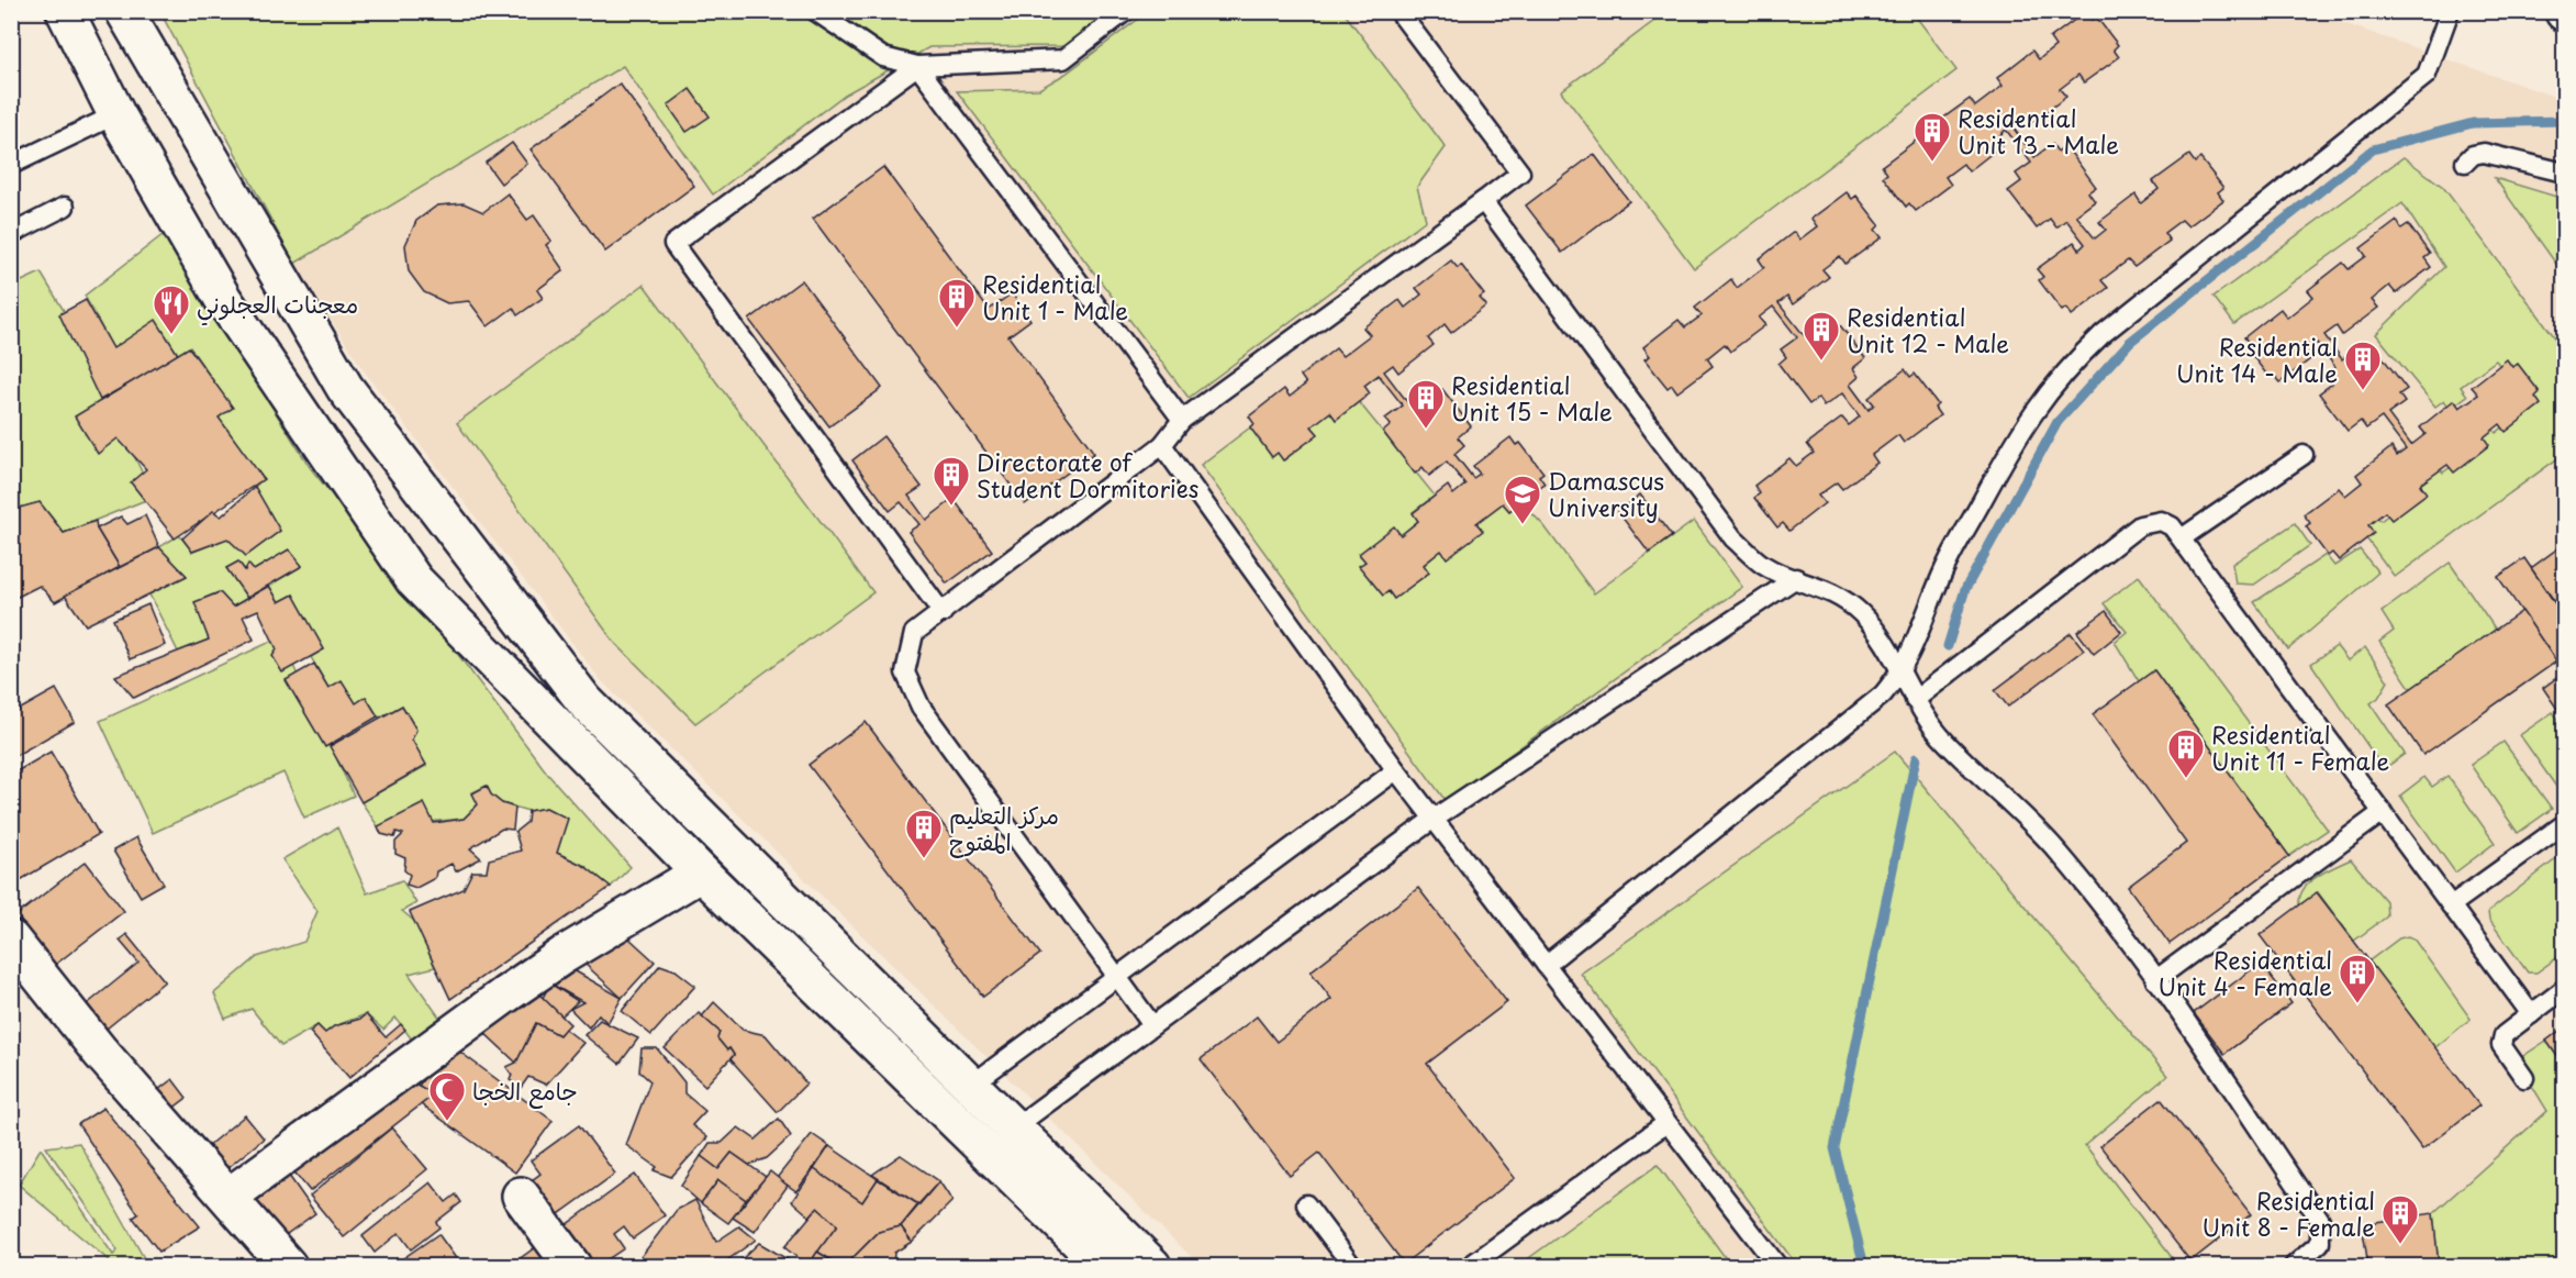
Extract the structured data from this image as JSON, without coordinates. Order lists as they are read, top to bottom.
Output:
{
  "places": {
    "building": [
      "Residential Unit 13 - Male",
      "Residential Unit 1 - Male",
      "Residential Unit 12 - Male",
      "Residential Unit 14 - Male",
      "Residential Unit 15 - Male",
      "Directorate of Student Dormitories",
      "Residential Unit 11 - Female",
      "مركز التعليم المفتوح",
      "Residential Unit 4 - Female",
      "Residential Unit 8 - Female"
    ],
    "restaurant": ["معجنات العجلوني"],
    "school or university": ["Damascus University"],
    "mosque": ["جامع الخجا"]
  }
}
